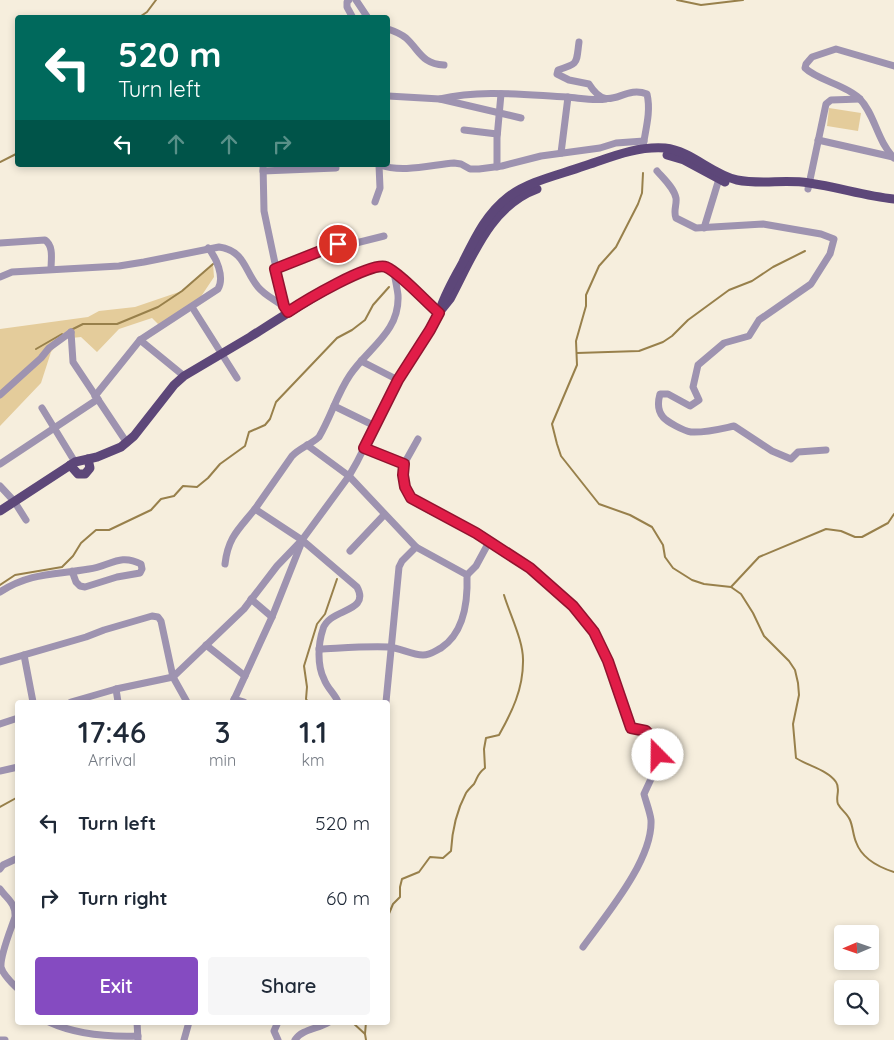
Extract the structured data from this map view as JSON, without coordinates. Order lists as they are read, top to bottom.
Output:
{
  "north": "left",
  "page": {
    "turn": ["520 m", "Turn left"],
    "eta": [
      "17:46",
      "Arrival",
      "3",
      "min",
      "1.1",
      "km"
    ],
    "list": [
      {
        "name": "Turn left",
        "value": "520 m"
      },
      {
        "name": "Turn right",
        "value": "60 m"
      }
    ],
    "buttons": ["Exit", "Share"]
  }
}
